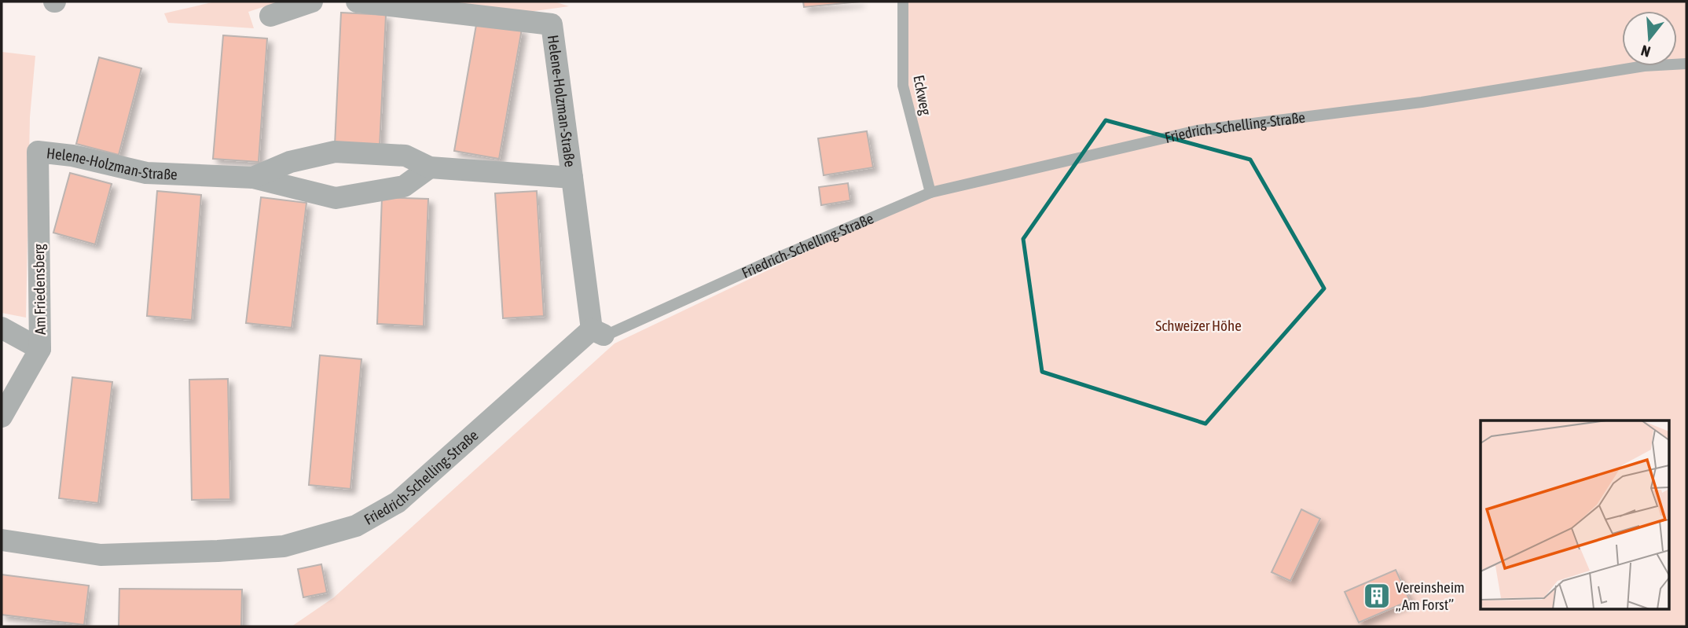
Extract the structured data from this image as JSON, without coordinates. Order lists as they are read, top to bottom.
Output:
{
  "streets": {
    "street": ["Helene-Holzman-Straße", "Friedrich-Schelling-Straße", "Am Friedensberg"],
    "lane": ["Eckweg"]
  },
  "crossings": [
    ["Eckweg", "Friedrich-Schelling-Straße"],
    ["Helene-Holzman-Straße", "Friedrich-Schelling-Straße"],
    ["Helene-Holzman-Straße", "Am Friedensberg"]
  ],
  "parks": ["Schweizer Höhe"],
  "places": {
    "building": ["Vereinsheim „Am Forst”"]
  },
  "north": "bottom"
}
